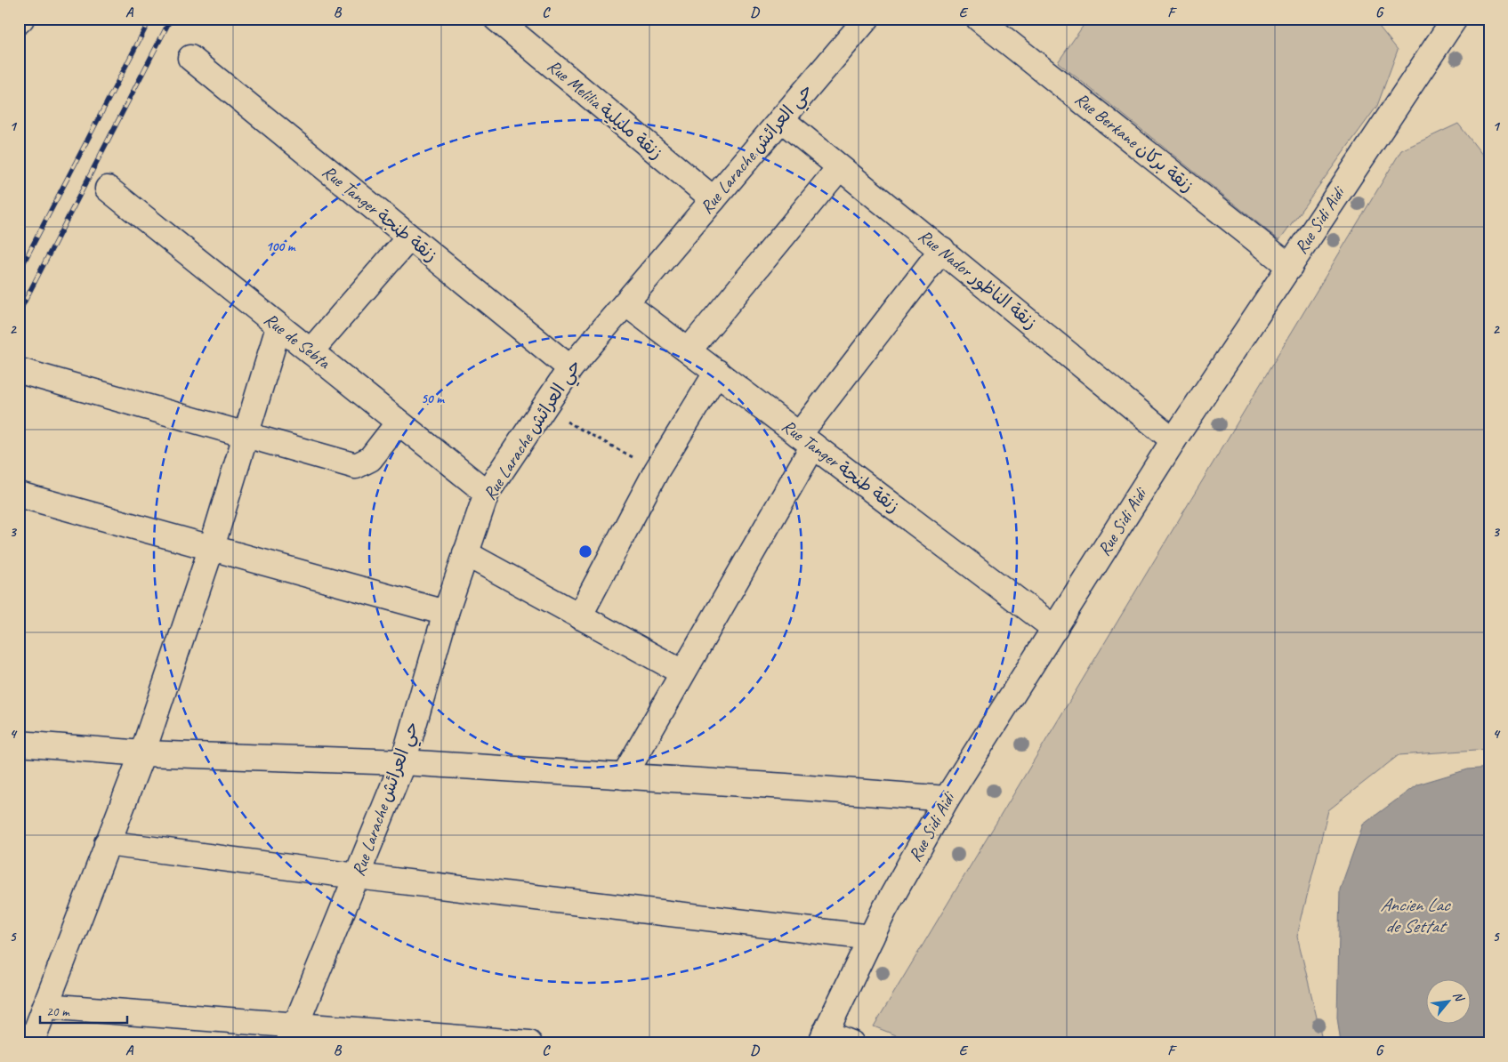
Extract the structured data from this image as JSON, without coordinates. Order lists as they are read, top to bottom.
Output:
{
  "streets": {
    "street": [
      "Rue Melilia زنقة مليلية",
      "Rue Berkane زنقة بركان",
      "Rue Larache حي العرائش",
      "Rue Tanger زنقة طنجة",
      "Rue Sidi Aidi",
      "Rue Nador زنقة الناظور",
      "Rue de Sebta"
    ]
  },
  "crossings": [
    ["Rue Melilia زنقة مليلية", "Rue Larache حي العرائش"],
    ["Rue Berkane زنقة بركان", "Rue Sidi Aidi"],
    ["Rue Larache حي العرائش", "Rue Tanger زنقة طنجة"],
    ["Rue Larache حي العرائش", "Rue Nador زنقة الناظور"],
    ["Rue Larache حي العرائش", "Rue de Sebta"],
    ["Rue Tanger زنقة طنجة", "Rue Sidi Aidi"],
    ["Rue Sidi Aidi", "Rue Nador زنقة الناظور"]
  ],
  "water": ["Ancien Lac de Settat"],
  "scale_bar": "20 m",
  "north": "top right",
  "grid": {
    "columns": [
      "A",
      "B",
      "C",
      "D",
      "E",
      "F",
      "G"
    ],
    "rows": [
      "1",
      "2",
      "3",
      "4",
      "5"
    ]
  },
  "rings": ["100 m", "50 m"]
}
